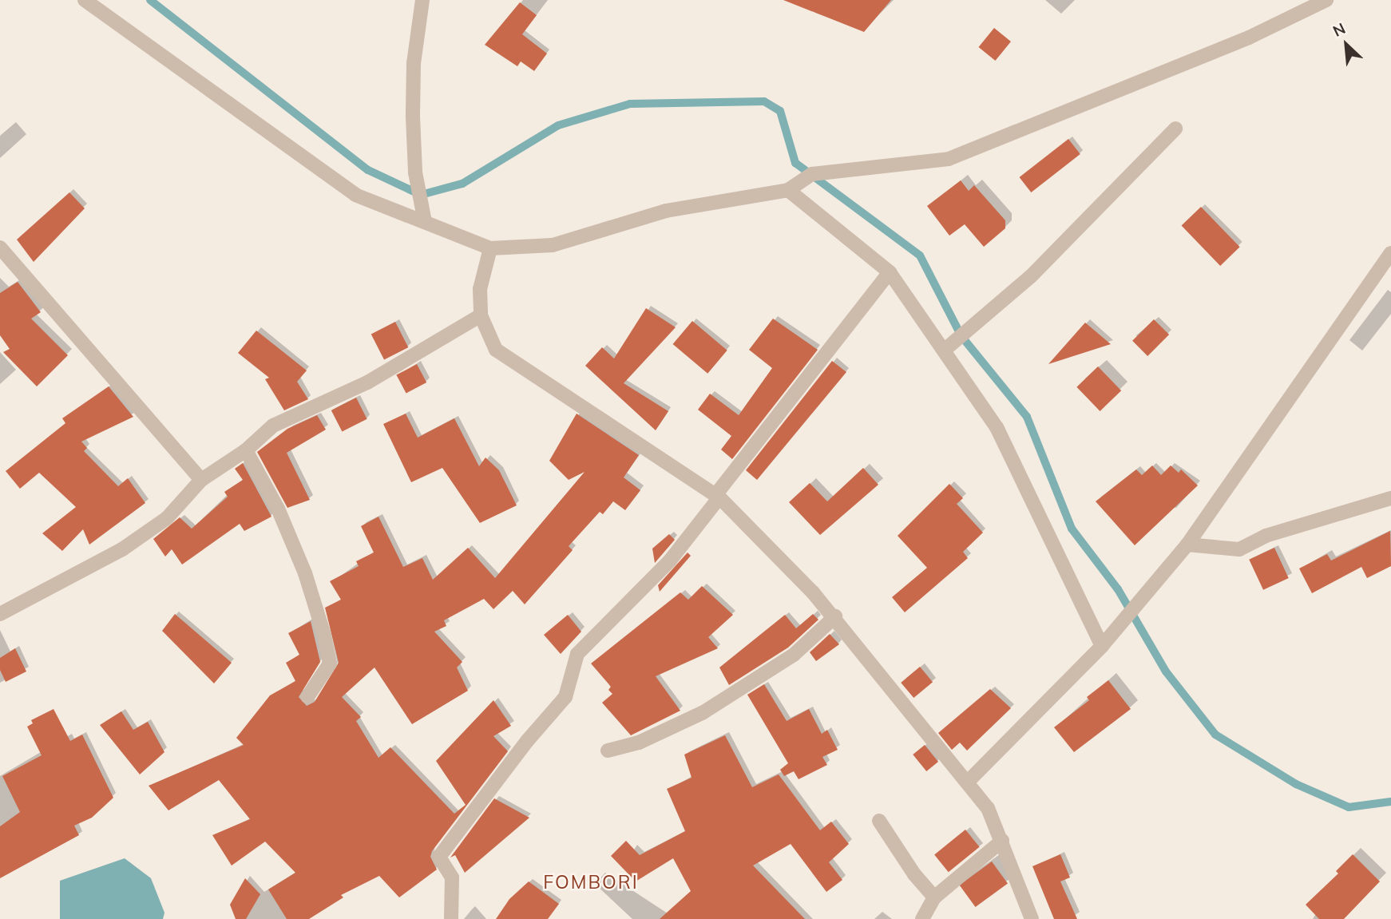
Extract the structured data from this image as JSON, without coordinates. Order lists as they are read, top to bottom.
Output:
{
  "districts": ["FOMBORI"],
  "north": "top left"
}
